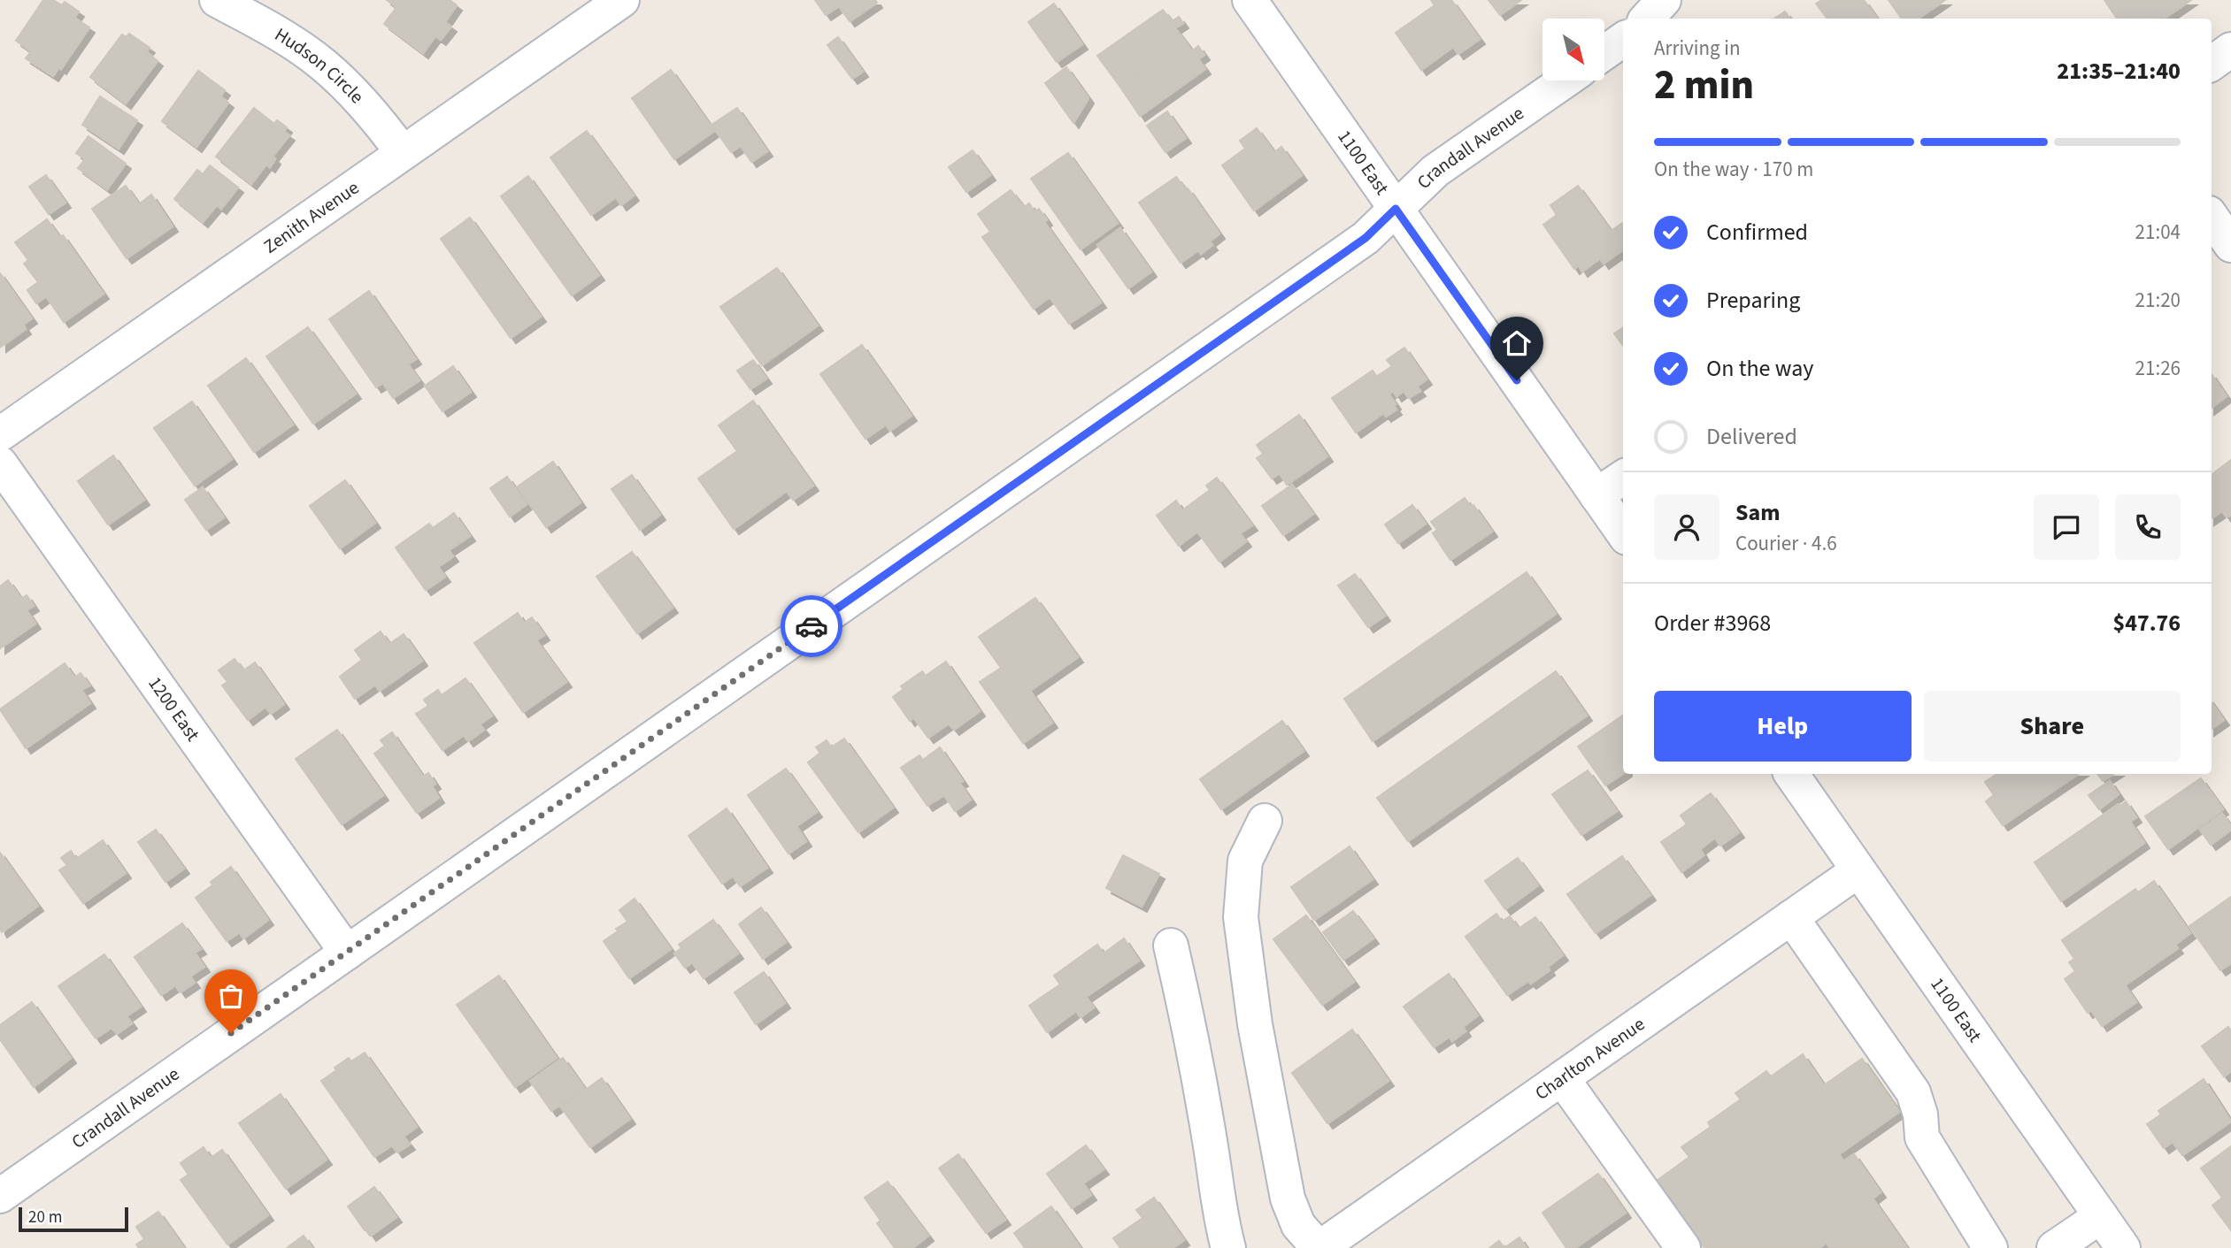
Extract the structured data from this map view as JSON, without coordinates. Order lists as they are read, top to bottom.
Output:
{
  "streets": {
    "street": [
      "Hudson Circle",
      "Crandall Avenue",
      "1100 East",
      "Zenith Avenue",
      "1200 East",
      "Charlton Avenue"
    ]
  },
  "crossings": [
    ["Hudson Circle", "Zenith Avenue"],
    ["Crandall Avenue", "1100 East"],
    ["Crandall Avenue", "1200 East"],
    ["1100 East", "Charlton Avenue"]
  ],
  "scale_bar": "20 m",
  "north": "bottom right",
  "page": {
    "heading": ["2 min", "Arriving in", "21:35–21:40"],
    "panel": [
      "Sam",
      "Courier · 4.6",
      "Order #3968",
      "$47.76"
    ],
    "bar": "On the way · 170 m",
    "list": [
      ["Confirmed", "21:04"],
      ["Preparing", "21:20"],
      ["On the way", "21:26"],
      "Delivered"
    ],
    "buttons": ["Help", "Share"],
    "scale": "20 m"
  }
}
